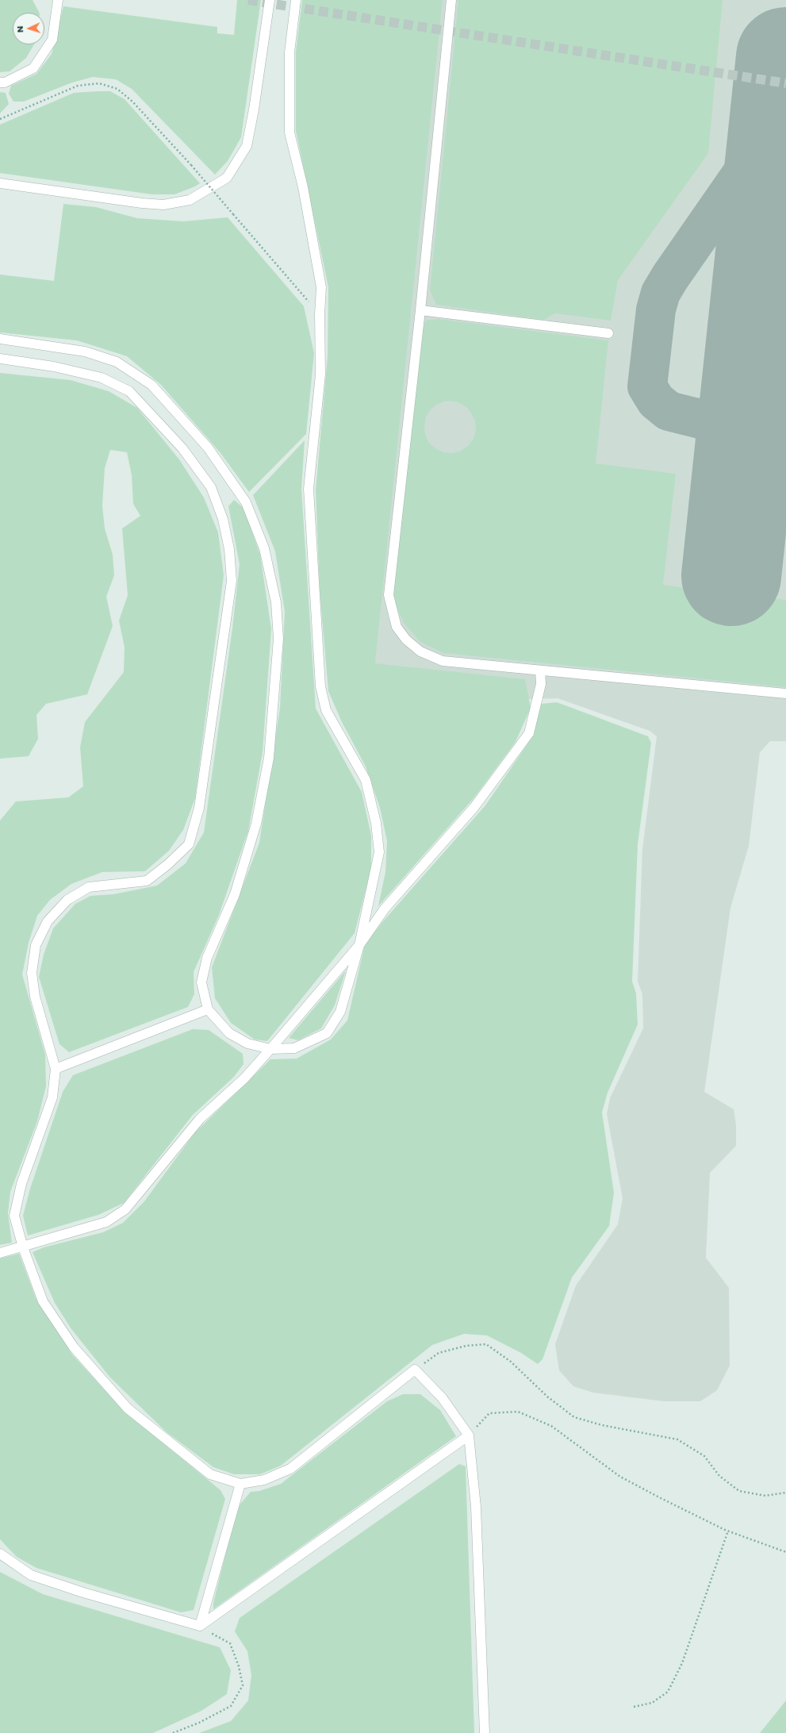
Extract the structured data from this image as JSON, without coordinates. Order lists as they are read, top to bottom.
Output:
{
  "north": "left"
}
